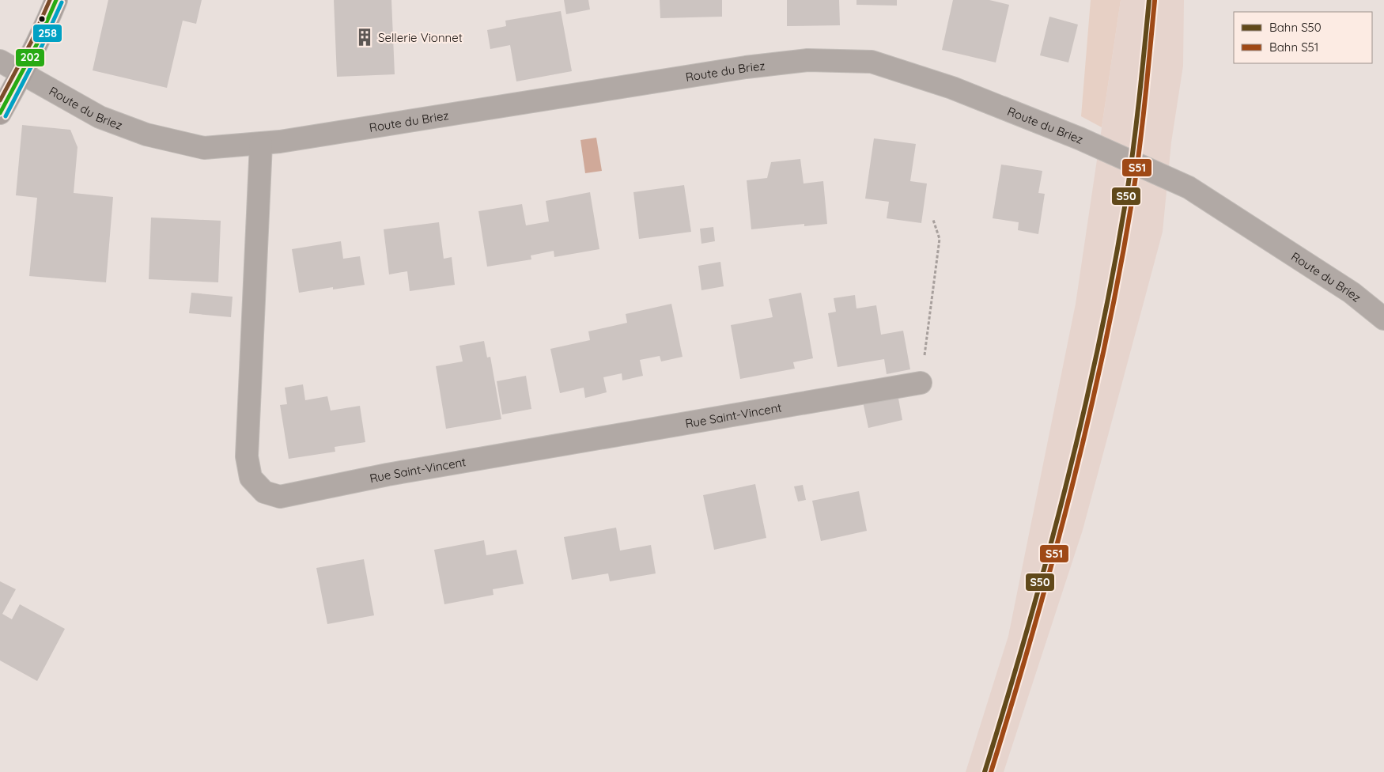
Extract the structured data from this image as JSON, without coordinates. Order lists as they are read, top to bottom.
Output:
{
  "streets": {
    "street": ["Route du Briez", "Rue Saint-Vincent"]
  },
  "crossings": [
    ["Route du Briez", "Rue Saint-Vincent"]
  ],
  "places": {
    "building": ["Sellerie Vionnet"]
  },
  "lines": [
    "rail line S50",
    "transit line 202",
    "rail line S51",
    "transit line 258"
  ],
  "legend": ["Bahn S50", "Bahn S51"]
}
